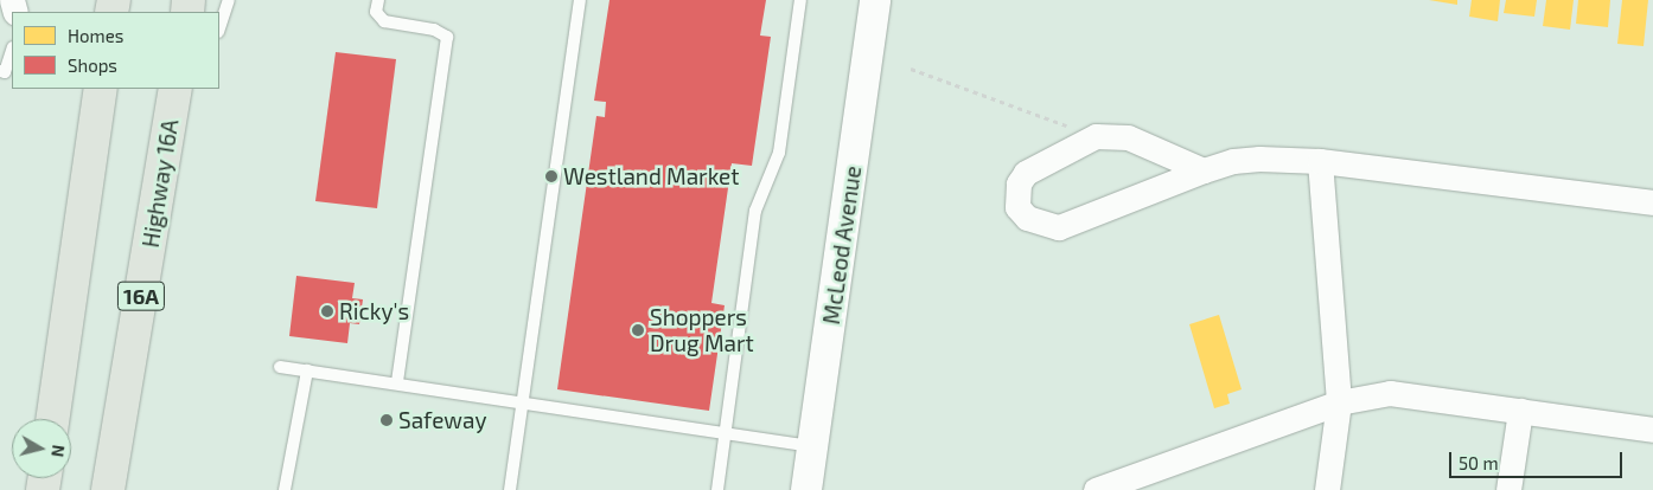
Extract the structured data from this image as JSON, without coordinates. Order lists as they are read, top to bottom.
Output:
{
  "streets": {
    "main road": ["Highway 16A", "16A"],
    "street": ["McLeod Avenue"]
  },
  "places": [
    "Westland Market",
    "Ricky's",
    "Shoppers Drug Mart",
    "Safeway"
  ],
  "legend": ["Homes", "Shops"],
  "scale_bar": "50 m",
  "north": "right"
}
